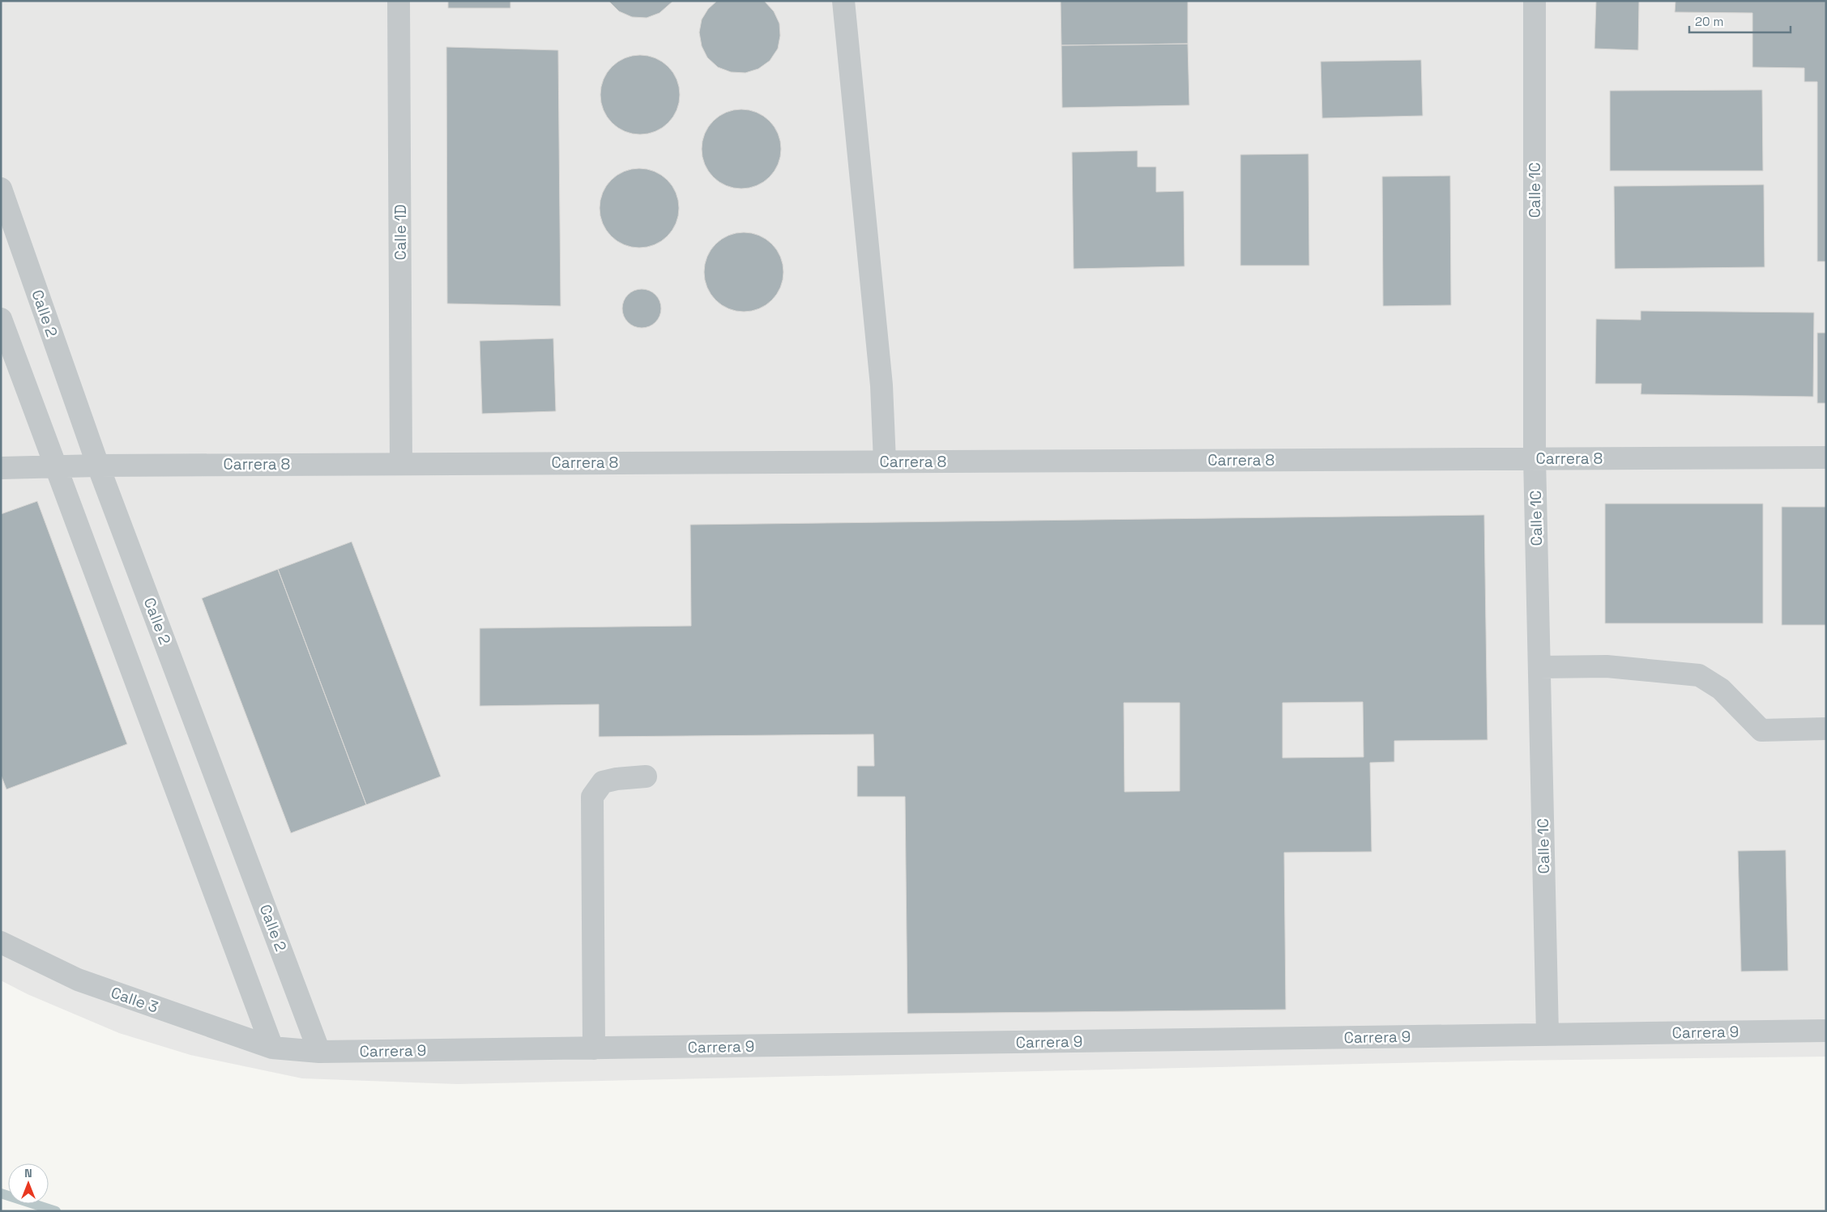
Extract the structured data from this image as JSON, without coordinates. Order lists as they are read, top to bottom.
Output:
{
  "streets": {
    "street": [
      "Calle 1C",
      "Calle 1D",
      "Calle 2",
      "Carrera 8",
      "Calle 3",
      "Carrera 9"
    ]
  },
  "crossings": [
    ["Calle 1C", "Carrera 8"],
    ["Calle 1C", "Carrera 9"],
    ["Calle 1D", "Carrera 8"],
    ["Calle 2", "Carrera 8"],
    ["Calle 2", "Carrera 9"],
    ["Calle 3", "Carrera 9"]
  ],
  "scale_bar": "20 m",
  "north": "top"
}
